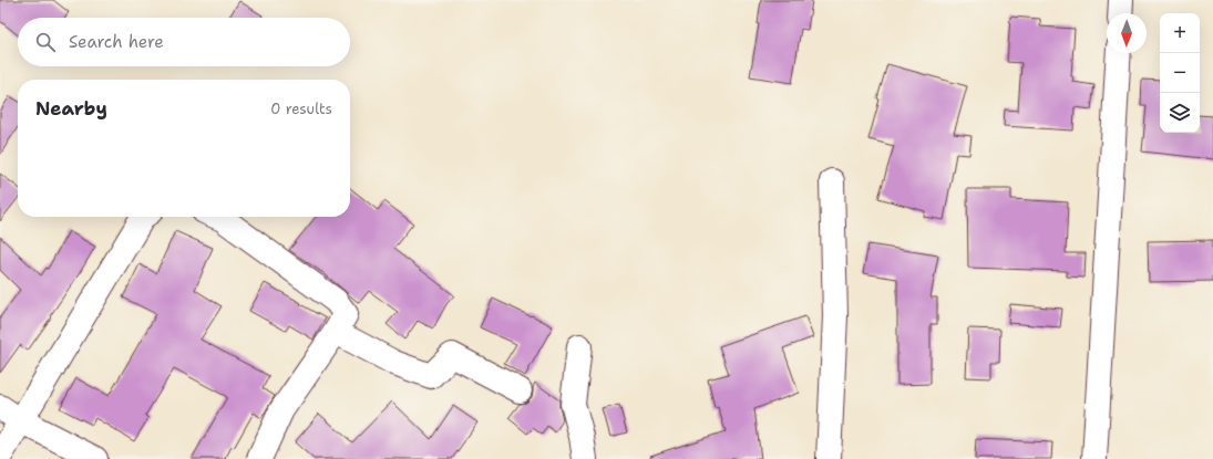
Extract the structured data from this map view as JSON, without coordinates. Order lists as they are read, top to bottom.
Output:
{
  "north": "bottom",
  "page": {
    "map_buttons": ["+", "−"],
    "search": "Search here",
    "heading": ["Nearby", "0 results"]
  }
}
